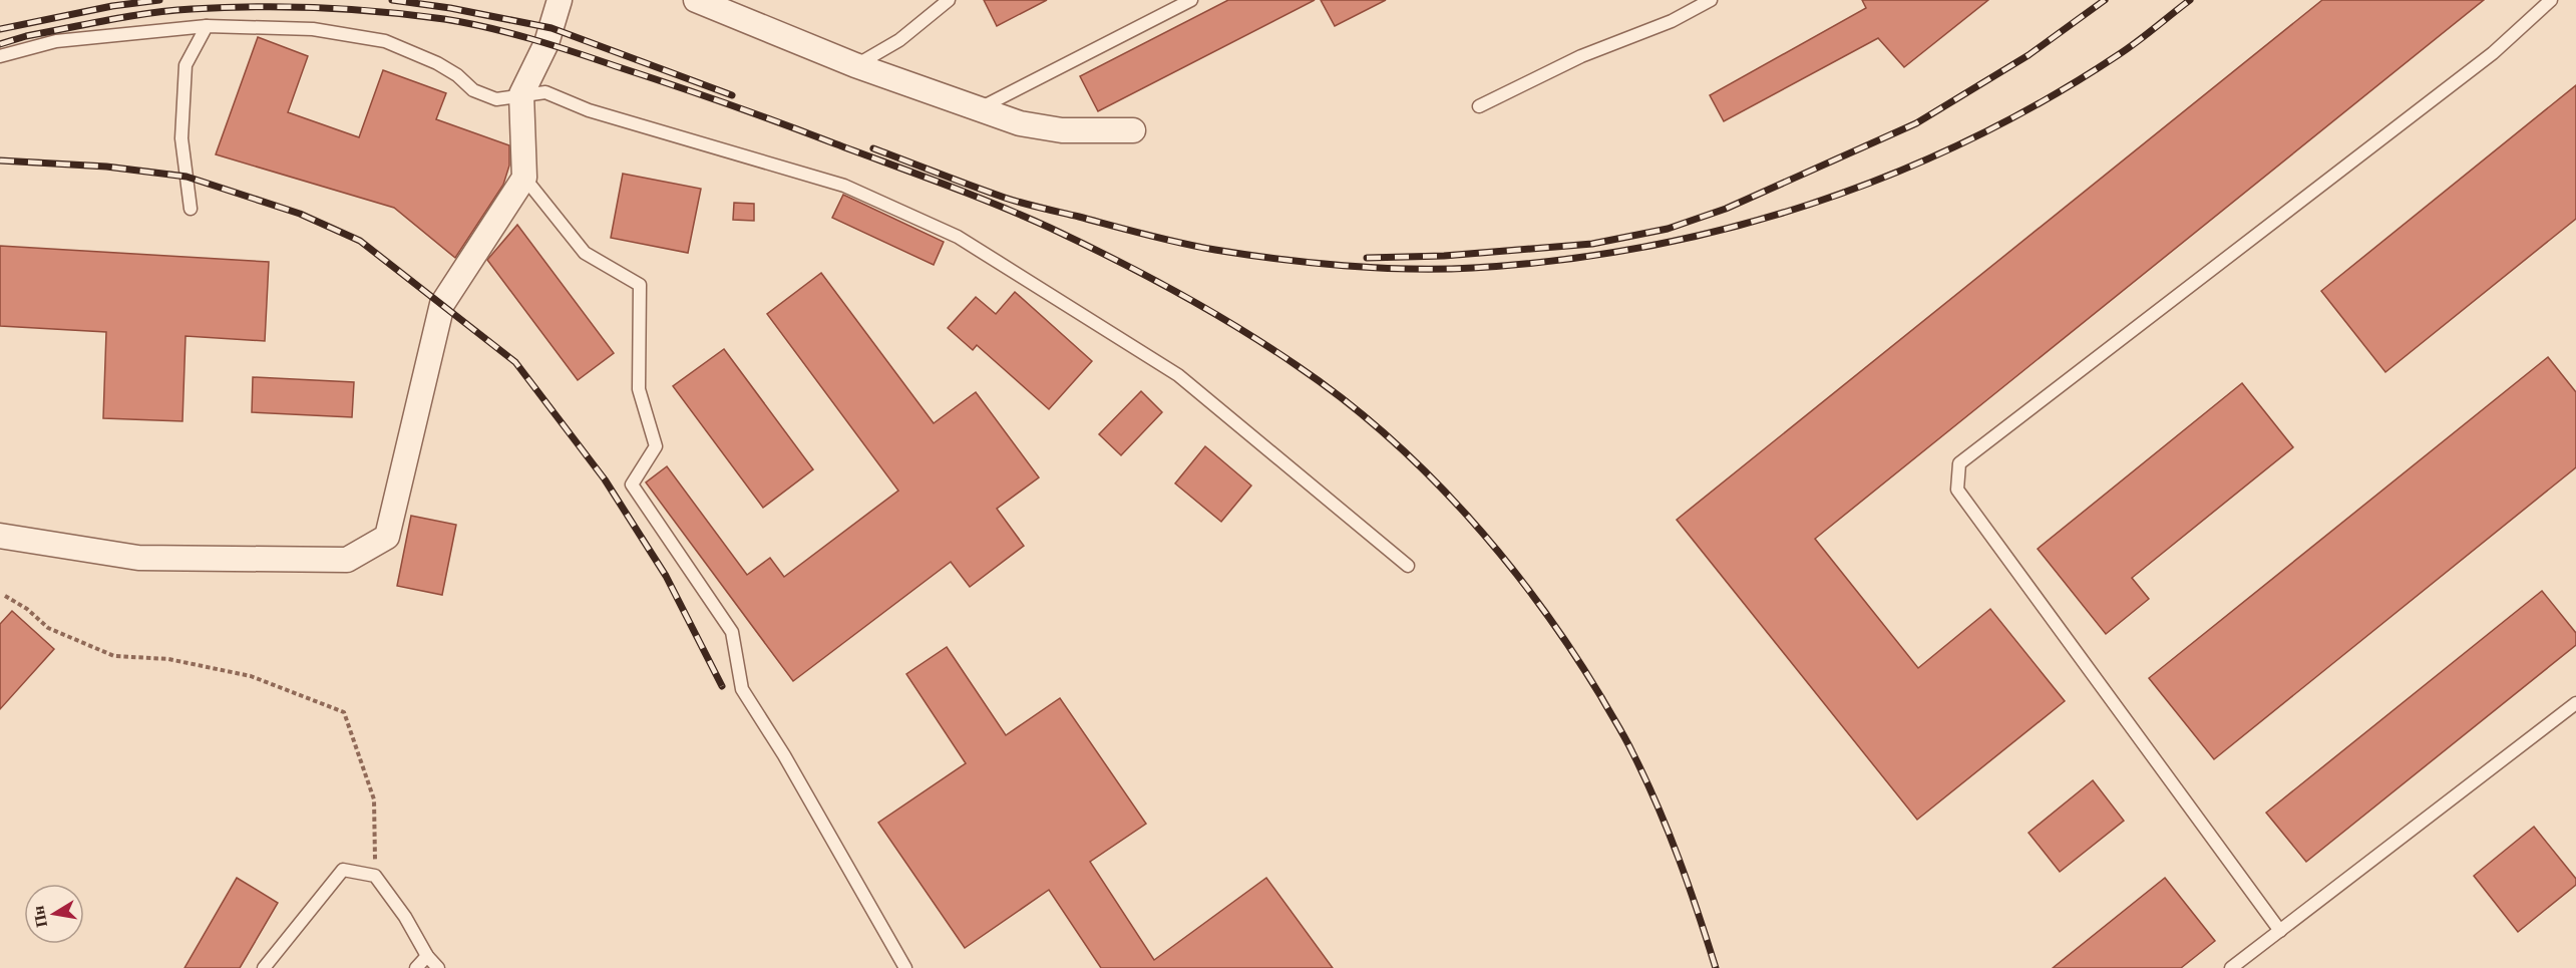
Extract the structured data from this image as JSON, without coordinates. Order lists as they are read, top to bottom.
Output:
{
  "north": "left"
}
